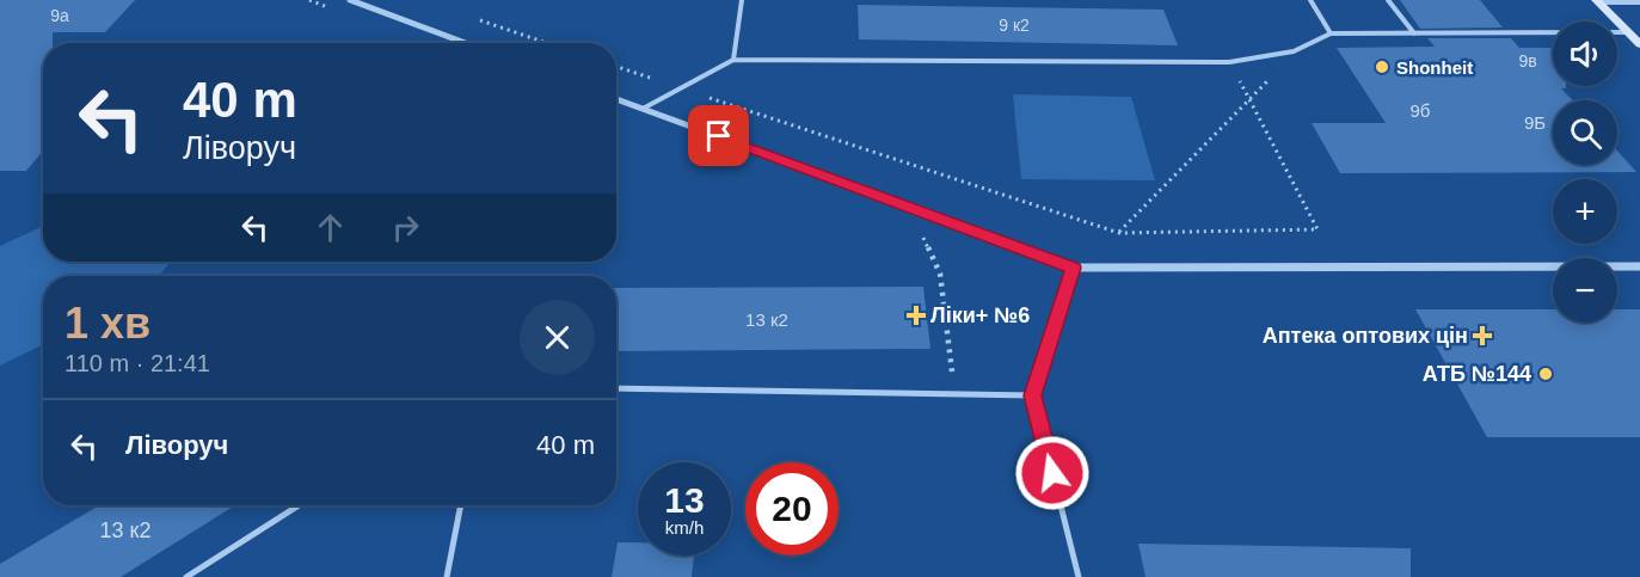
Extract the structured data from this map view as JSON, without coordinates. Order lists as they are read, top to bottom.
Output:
{
  "places": {
    "other": ["Shonheit", "АТБ №144"],
    "health": ["Ліки+ №6", "Аптека оптових цін"]
  },
  "house_numbers": [
    "9а",
    "9 к2",
    "9в",
    "9б",
    "9Б",
    "13 к2",
    "13 к2"
  ],
  "page": {
    "map_buttons": ["+", "−"],
    "turn": ["40 m", "Ліворуч"],
    "heading": ["1 хв", "110 m · 21:41"],
    "list": [
      {
        "name": "Ліворуч",
        "value": "40 m"
      }
    ],
    "speed": "13 km/h",
    "limit": "20"
  }
}
